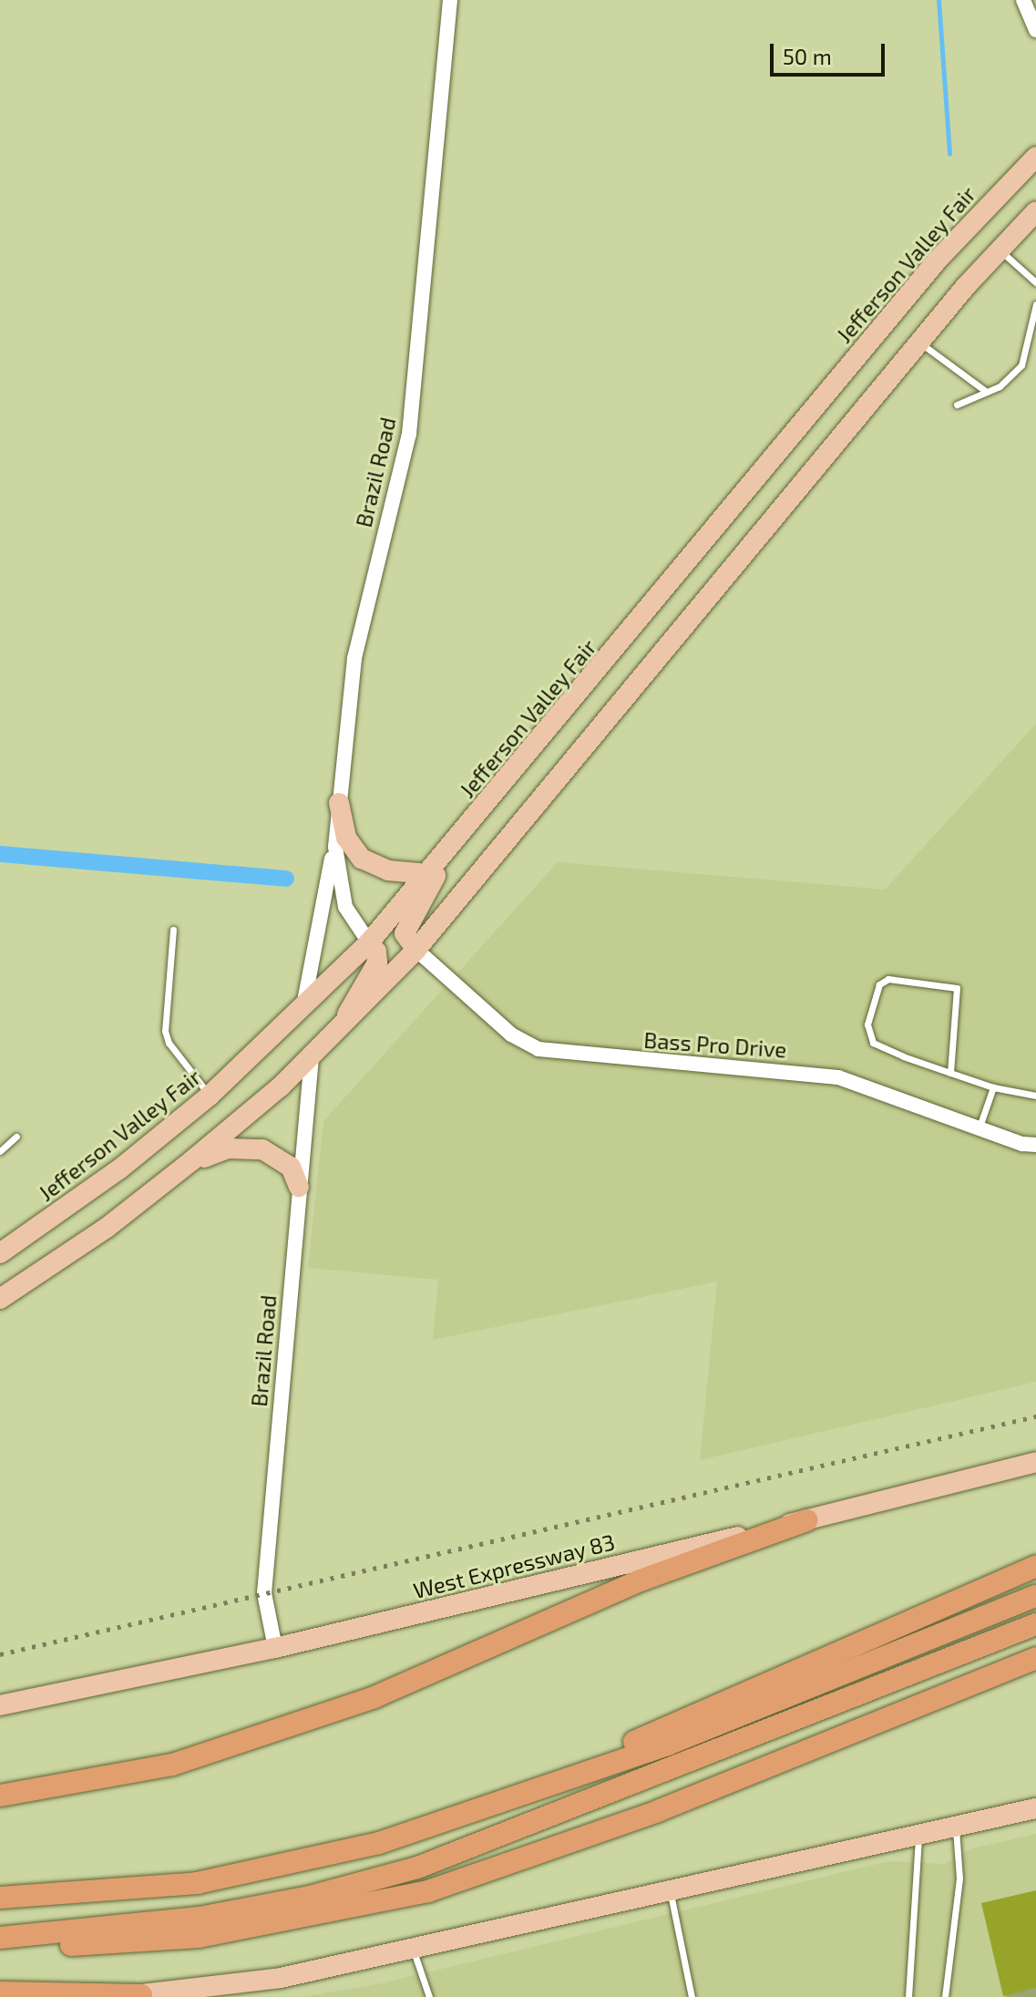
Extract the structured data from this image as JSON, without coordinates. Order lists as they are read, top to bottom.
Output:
{
  "streets": {
    "main road": ["Jefferson Valley Fair", "West Expressway 83"],
    "street": ["Brazil Road", "Bass Pro Drive"]
  },
  "crossings": [
    ["Jefferson Valley Fair", "Brazil Road"],
    ["Brazil Road", "West Expressway 83"]
  ],
  "scale_bar": "50 m"
}
